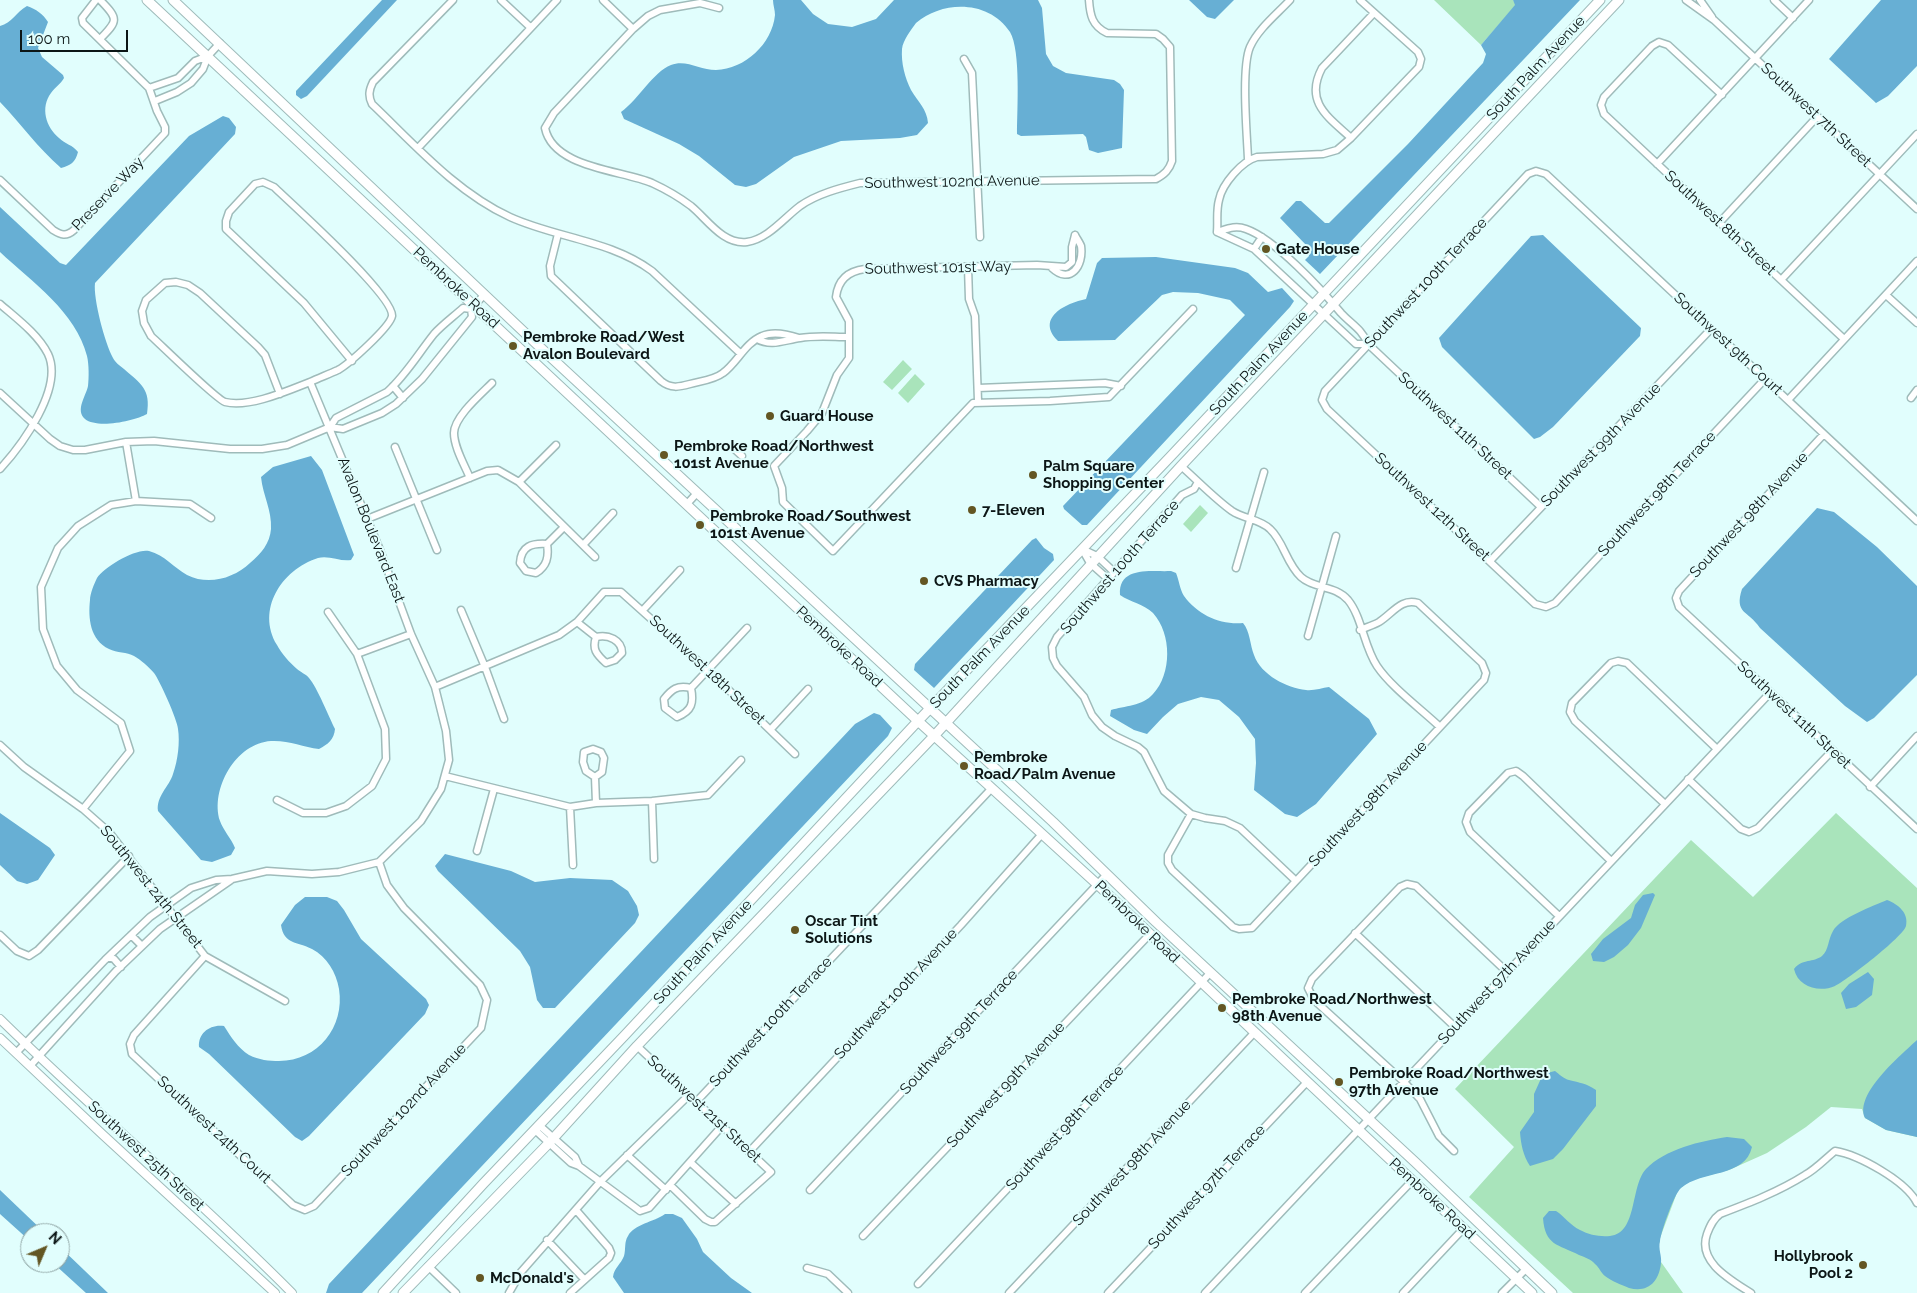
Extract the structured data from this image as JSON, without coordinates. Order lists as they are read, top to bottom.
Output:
{
  "streets": {
    "main road": ["South Palm Avenue", "Pembroke Road"],
    "street": [
      "Southwest 7th Street",
      "Southwest 102nd Avenue",
      "Preserve Way",
      "Southwest 8th Street",
      "Southwest 101st Way",
      "Southwest 100th Terrace",
      "Southwest 9th Court",
      "Southwest 11th Street",
      "Southwest 99th Avenue",
      "Southwest 98th Terrace",
      "Southwest 12th Street",
      "Southwest 98th Avenue",
      "Avalon Boulevard East",
      "Southwest 18th Street",
      "Southwest 24th Street",
      "Southwest 97th Avenue",
      "Southwest 100th Avenue",
      "Southwest 99th Terrace",
      "Southwest 21st Street",
      "Southwest 24th Court",
      "Southwest 25th Street",
      "Southwest 97th Terrace"
    ]
  },
  "crossings": [
    ["South Palm Avenue", "Pembroke Road"],
    ["South Palm Avenue", "Southwest 11th Street"],
    ["South Palm Avenue", "Southwest 21st Street"],
    ["Southwest 102nd Avenue", "Southwest 24th Court"],
    ["Southwest 100th Terrace", "Pembroke Road"],
    ["Southwest 100th Terrace", "Southwest 9th Court"],
    ["Southwest 100th Terrace", "Southwest 11th Street"],
    ["Southwest 100th Terrace", "Southwest 12th Street"],
    ["Southwest 100th Terrace", "Southwest 98th Avenue"],
    ["Southwest 100th Terrace", "Southwest 21st Street"],
    ["Pembroke Road", "Southwest 99th Avenue"],
    ["Pembroke Road", "Southwest 98th Terrace"],
    ["Pembroke Road", "Southwest 98th Avenue"],
    ["Pembroke Road", "Southwest 97th Avenue"],
    ["Pembroke Road", "Southwest 100th Avenue"],
    ["Pembroke Road", "Southwest 99th Terrace"],
    ["Pembroke Road", "Southwest 97th Terrace"],
    ["Southwest 9th Court", "Southwest 99th Avenue"],
    ["Southwest 9th Court", "Southwest 98th Terrace"],
    ["Southwest 9th Court", "Southwest 98th Avenue"],
    ["Southwest 11th Street", "Southwest 99th Avenue"],
    ["Southwest 11th Street", "Southwest 98th Avenue"],
    ["Southwest 11th Street", "Southwest 97th Avenue"],
    ["Southwest 99th Avenue", "Southwest 12th Street"],
    ["Southwest 98th Terrace", "Southwest 12th Street"],
    ["Southwest 24th Street", "Southwest 24th Court"],
    ["Southwest 100th Avenue", "Southwest 21st Street"]
  ],
  "places": [
    "Gate House",
    "Pembroke Road/West Avalon Boulevard",
    "Guard House",
    "Pembroke Road/Northwest 101st Avenue",
    "Palm Square Shopping Center",
    "7-Eleven",
    "Pembroke Road/Southwest 101st Avenue",
    "CVS Pharmacy",
    "Pembroke Road/Palm Avenue",
    "Oscar Tint Solutions",
    "Pembroke Road/Northwest 98th Avenue",
    "Pembroke Road/Northwest 97th Avenue",
    "Hollybrook Pool 2",
    "McDonald's"
  ],
  "scale_bar": "100 m",
  "north": "top right"
}
